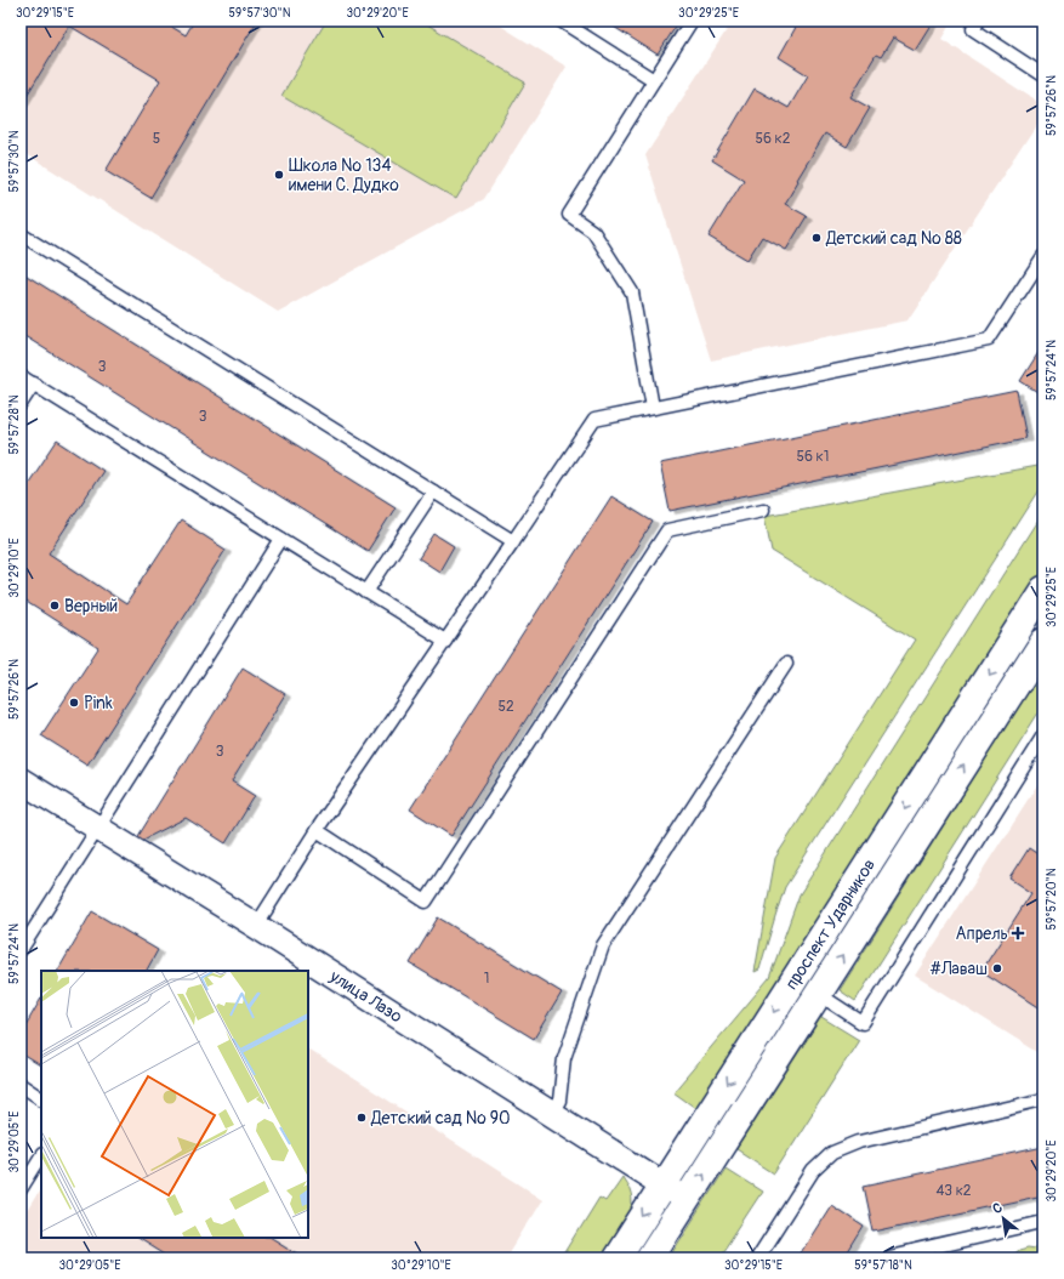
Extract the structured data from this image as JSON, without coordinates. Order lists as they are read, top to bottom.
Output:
{
  "streets": {
    "street": ["проспект Ударников", "улица Лазо"]
  },
  "crossings": [
    ["проспект Ударников", "улица Лазо"]
  ],
  "places": {
    "other": [
      "Школа № 134 имени С. Дудко",
      "Детский сад № 88",
      "Верный",
      "Pink",
      "#Лаваш",
      "Детский сад № 90"
    ],
    "health": ["Апрель"]
  },
  "house_numbers": [
    "5",
    "56 к2",
    "3",
    "3",
    "56 к1",
    "52",
    "3",
    "1",
    "43 к2"
  ],
  "north": "top left",
  "coordinates": [
    "30°29'15\"E",
    "59°57'30\"N",
    "30°29'20\"E",
    "30°29'25\"E",
    "59°57'26\"N",
    "59°57'24\"N",
    "59°57'28\"N",
    "30°29'10\"E",
    "59°57'20\"N",
    "30°29'05\"E",
    "59°57'18\"N"
  ]
}
